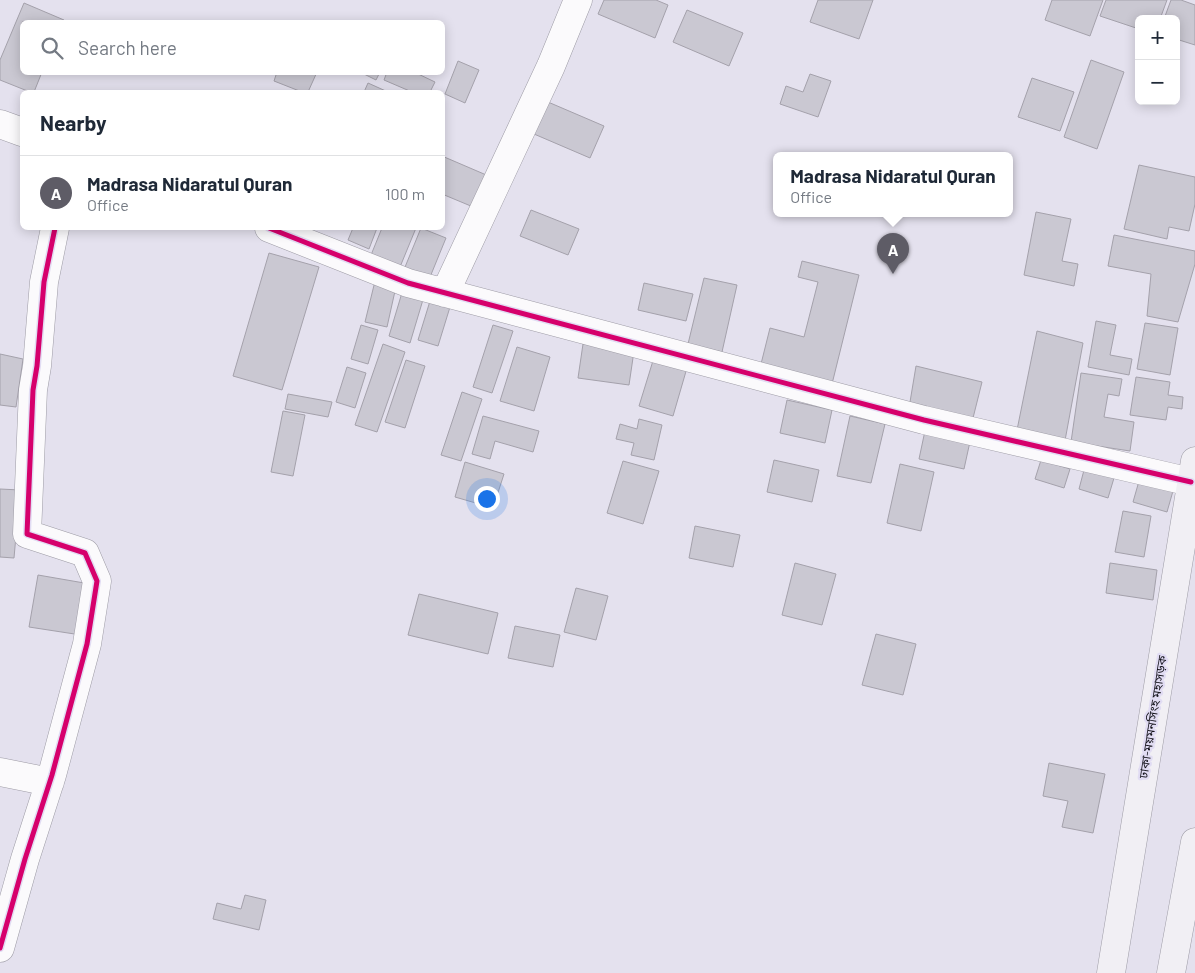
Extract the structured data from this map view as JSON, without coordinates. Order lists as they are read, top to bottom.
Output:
{
  "streets": {
    "main road": ["ঢাকা-ময়মনসিংহ মহাসড়ক"]
  },
  "page": {
    "map_buttons": ["+", "−"],
    "search": "Search here",
    "heading": "Nearby",
    "popup": ["Madrasa Nidaratul Quran", "Office"],
    "list": [
      {
        "mark": "A",
        "name": "Madrasa Nidaratul Quran",
        "note": "Office",
        "value": "100 m"
      }
    ],
    "pins": "A"
  }
}
